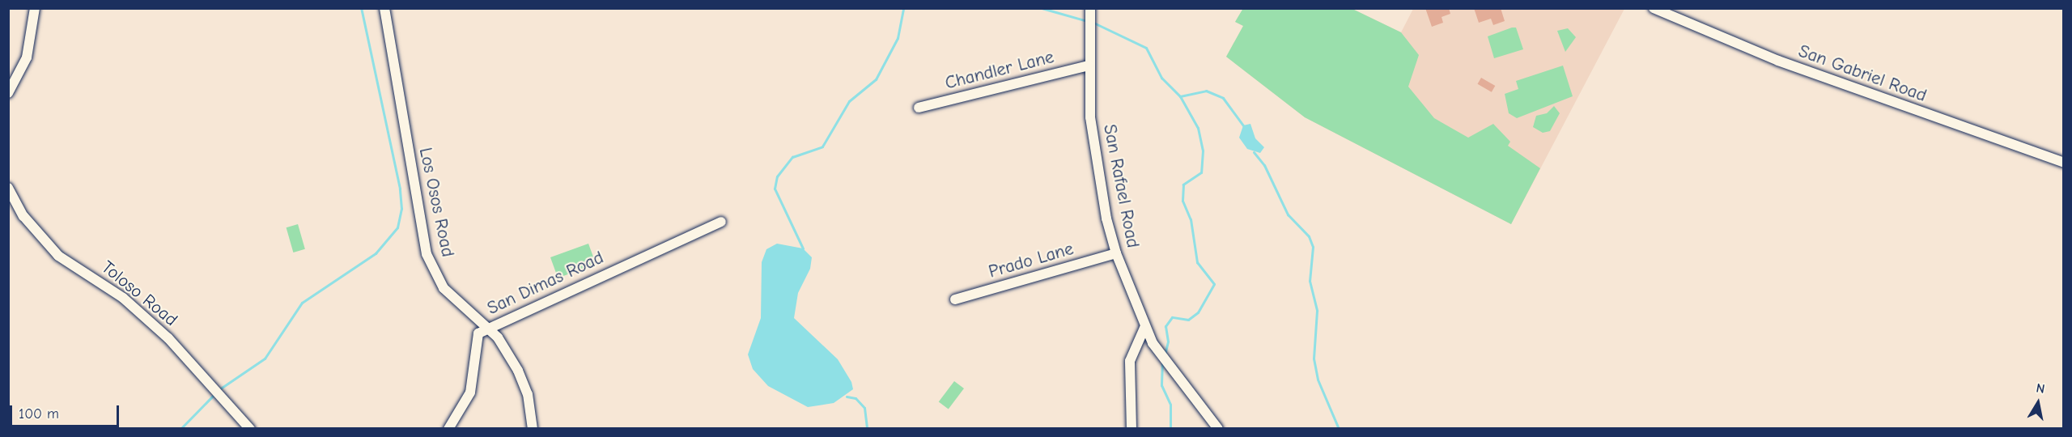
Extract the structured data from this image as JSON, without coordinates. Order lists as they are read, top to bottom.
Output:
{
  "streets": {
    "street": [
      "Chandler Lane",
      "San Gabriel Road",
      "San Rafael Road",
      "Los Osos Road",
      "Prado Lane",
      "San Dimas Road",
      "Toloso Road"
    ]
  },
  "crossings": [
    ["Chandler Lane", "San Rafael Road"],
    ["San Rafael Road", "Prado Lane"],
    ["Los Osos Road", "San Dimas Road"]
  ],
  "scale_bar": "100 m",
  "north": "top"
}
